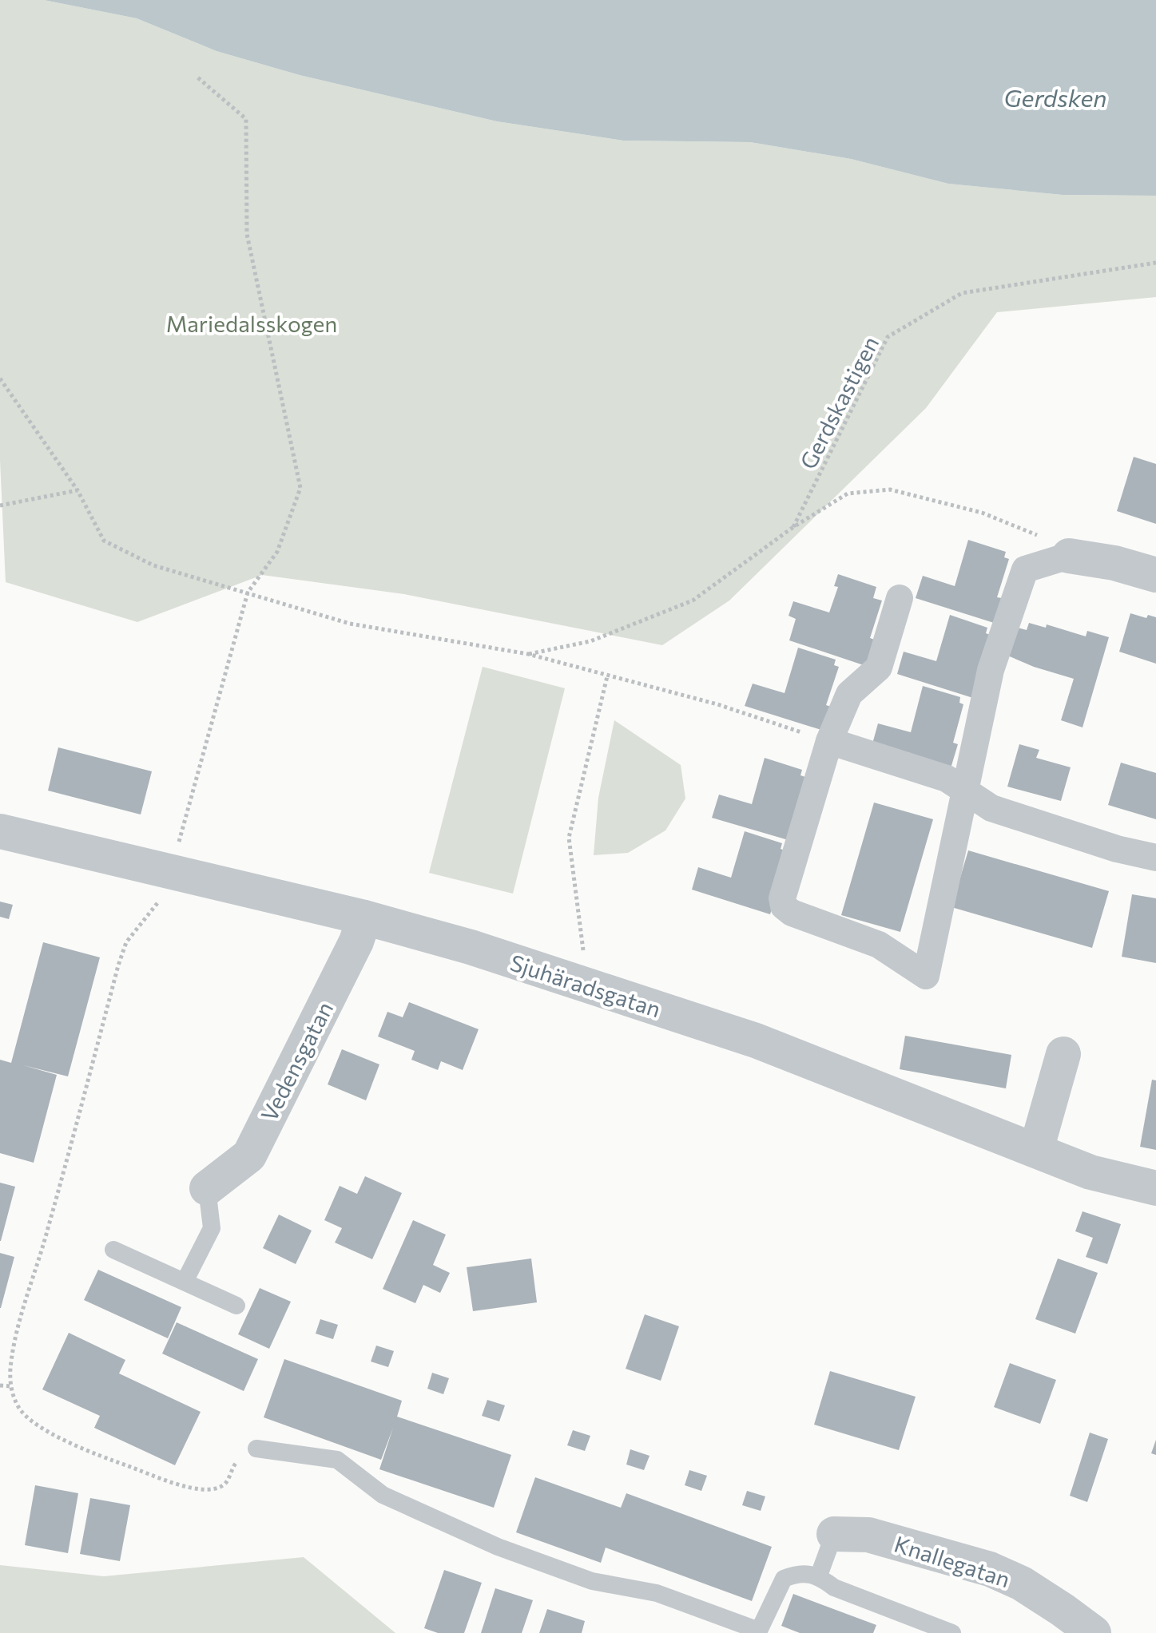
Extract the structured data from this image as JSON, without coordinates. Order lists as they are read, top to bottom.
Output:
{
  "streets": {
    "street": ["Sjuhäradsgatan", "Vedensgatan", "Knallegatan"],
    "path": ["Gerdskastigen"]
  },
  "crossings": [
    ["Sjuhäradsgatan", "Vedensgatan"]
  ],
  "water": ["Gerdsken"],
  "parks": ["Mariedalsskogen"]
}
